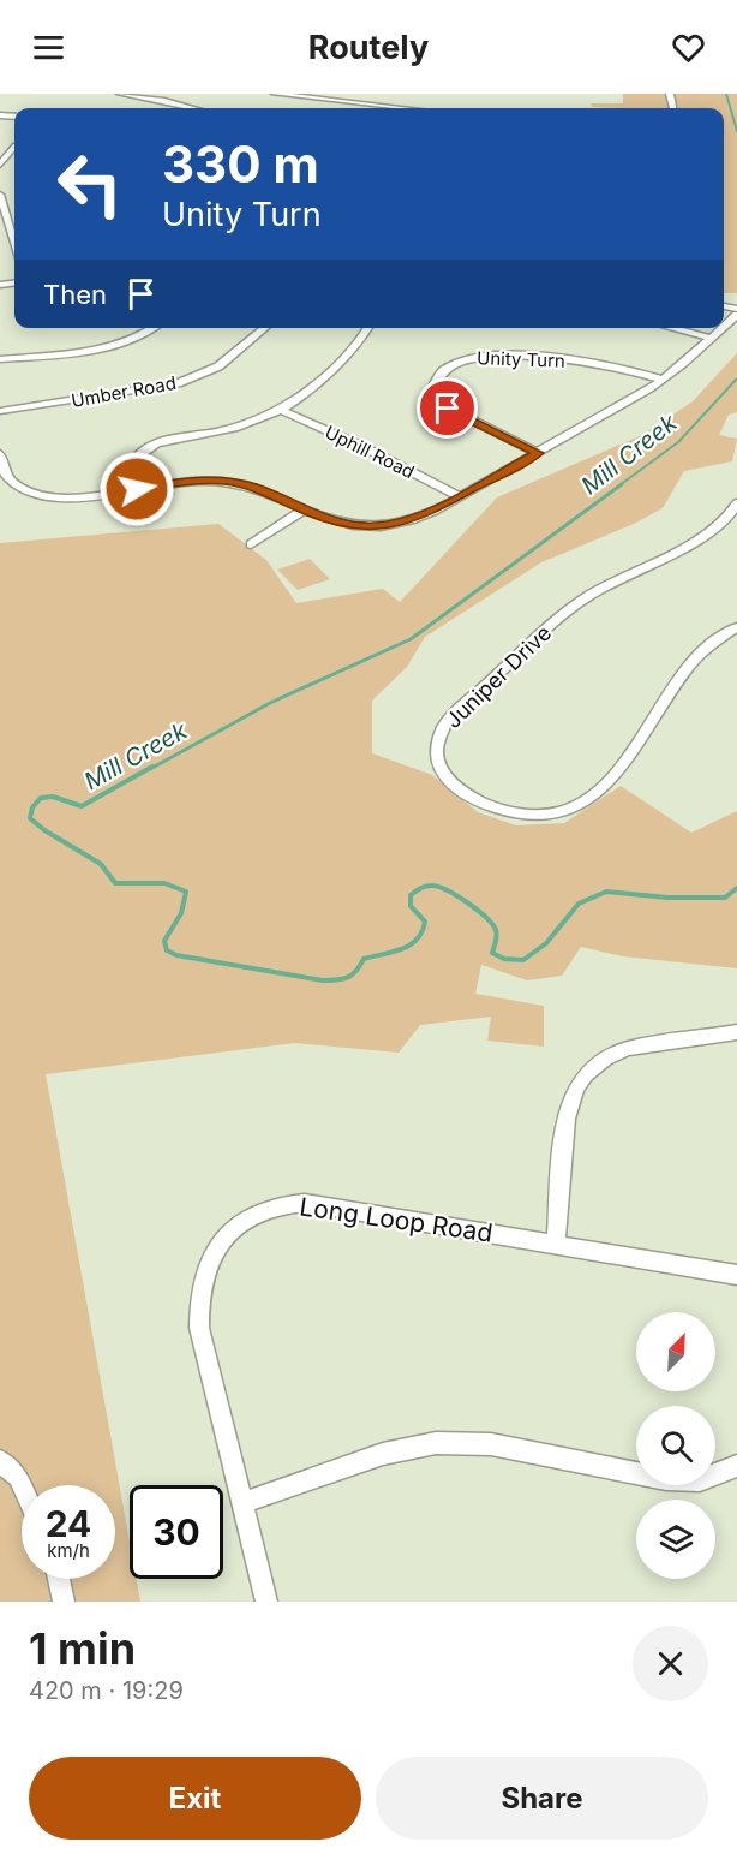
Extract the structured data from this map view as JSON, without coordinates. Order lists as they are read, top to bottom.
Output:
{
  "streets": {
    "street": [
      "Unity Turn",
      "Umber Road",
      "Uphill Road",
      "Juniper Drive",
      "Long Loop Road"
    ]
  },
  "water": ["Mill Creek"],
  "north": "top right",
  "page": {
    "header": "Routely",
    "turn": ["330 m", "Unity Turn"],
    "then": "Then",
    "speed": "24 km/h",
    "limit": "30",
    "heading": ["1 min", "420 m · 19:29"],
    "buttons": ["Exit", "Share"]
  }
}
